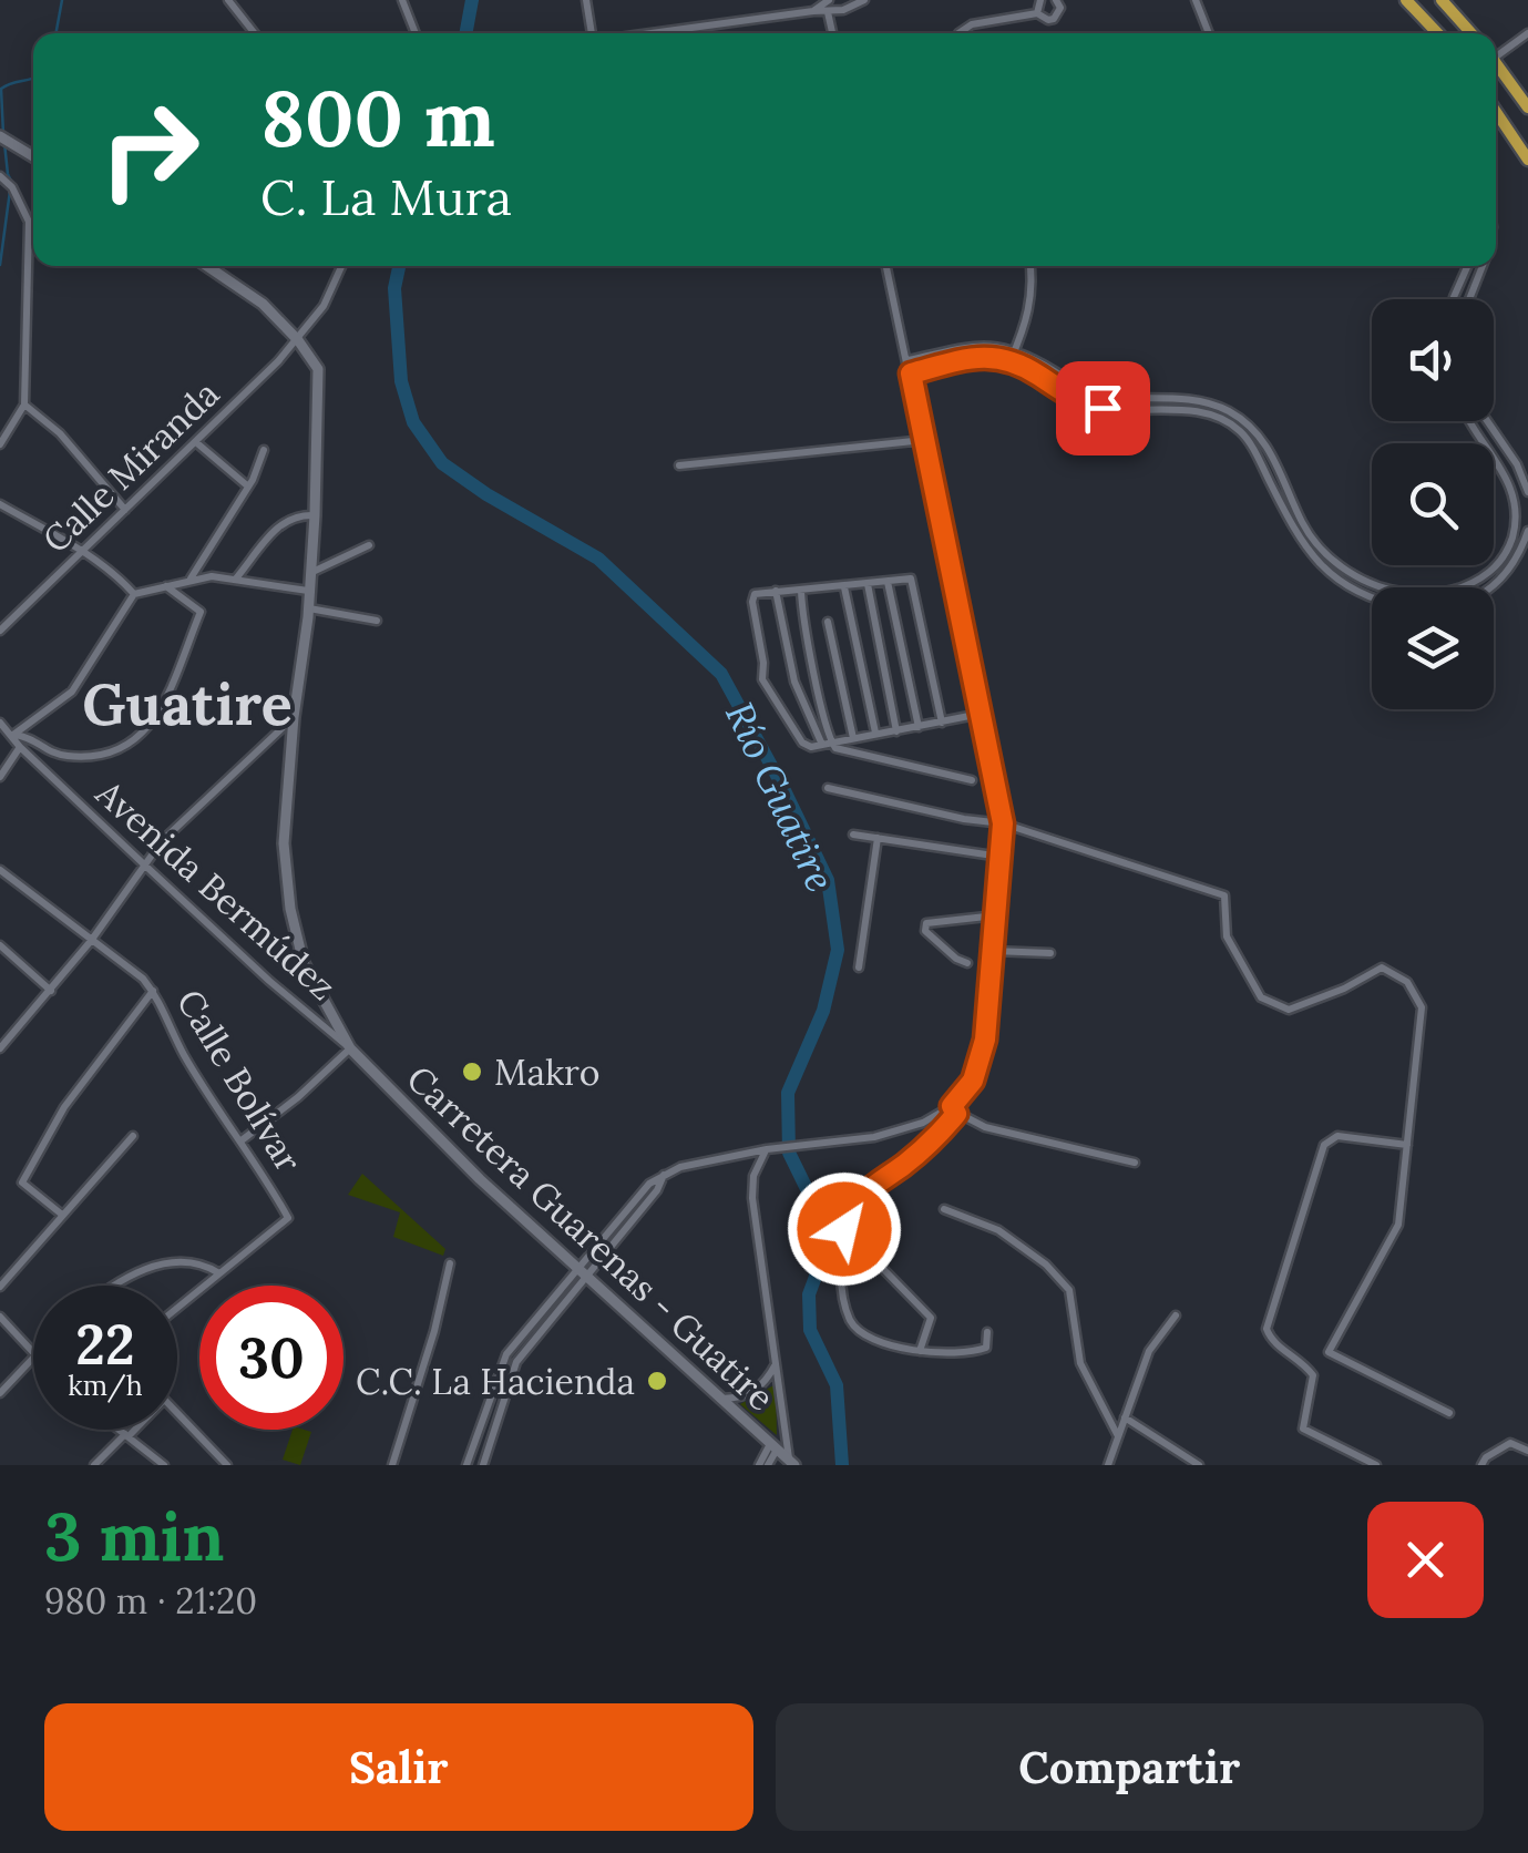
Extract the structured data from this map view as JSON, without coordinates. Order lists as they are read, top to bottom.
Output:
{
  "streets": {
    "main road": ["Carretera Guarenas - Guatire"],
    "street": ["Calle Miranda", "Avenida Bermúdez", "Calle Bolívar"]
  },
  "crossings": [
    ["Calle Miranda", "Carretera Guarenas - Guatire"],
    ["Avenida Bermúdez", "Carretera Guarenas - Guatire"]
  ],
  "districts": ["Guatire"],
  "water": ["Río Guatire"],
  "places": ["Makro", "C.C. La Hacienda"],
  "page": {
    "turn": ["800 m", "C. La Mura"],
    "speed": "22 km/h",
    "limit": "30",
    "heading": ["3 min", "980 m · 21:20"],
    "buttons": ["Salir", "Compartir"]
  }
}
